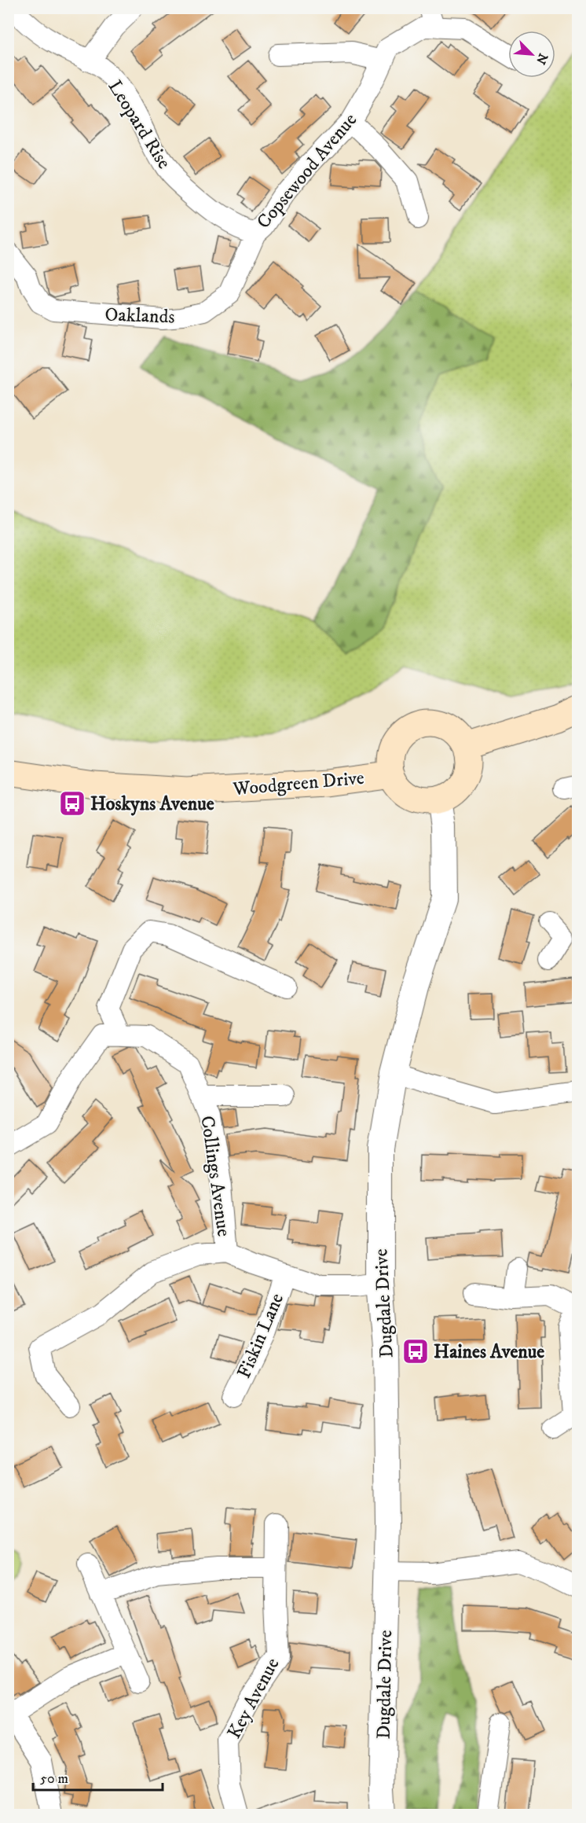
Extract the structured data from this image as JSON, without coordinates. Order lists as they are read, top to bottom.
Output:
{
  "streets": {
    "main road": ["Woodgreen Drive"],
    "street": [
      "Leopard Rise",
      "Copsewood Avenue",
      "Oaklands",
      "Collings Avenue",
      "Dugdale Drive",
      "Fiskin Lane",
      "Key Avenue"
    ]
  },
  "crossings": [
    ["Leopard Rise", "Copsewood Avenue"],
    ["Leopard Rise", "Oaklands"],
    ["Copsewood Avenue", "Oaklands"],
    ["Woodgreen Drive", "Dugdale Drive"]
  ],
  "places": {
    "bus stop": ["Hoskyns Avenue", "Haines Avenue"]
  },
  "scale_bar": "50 m",
  "north": "bottom right"
}
